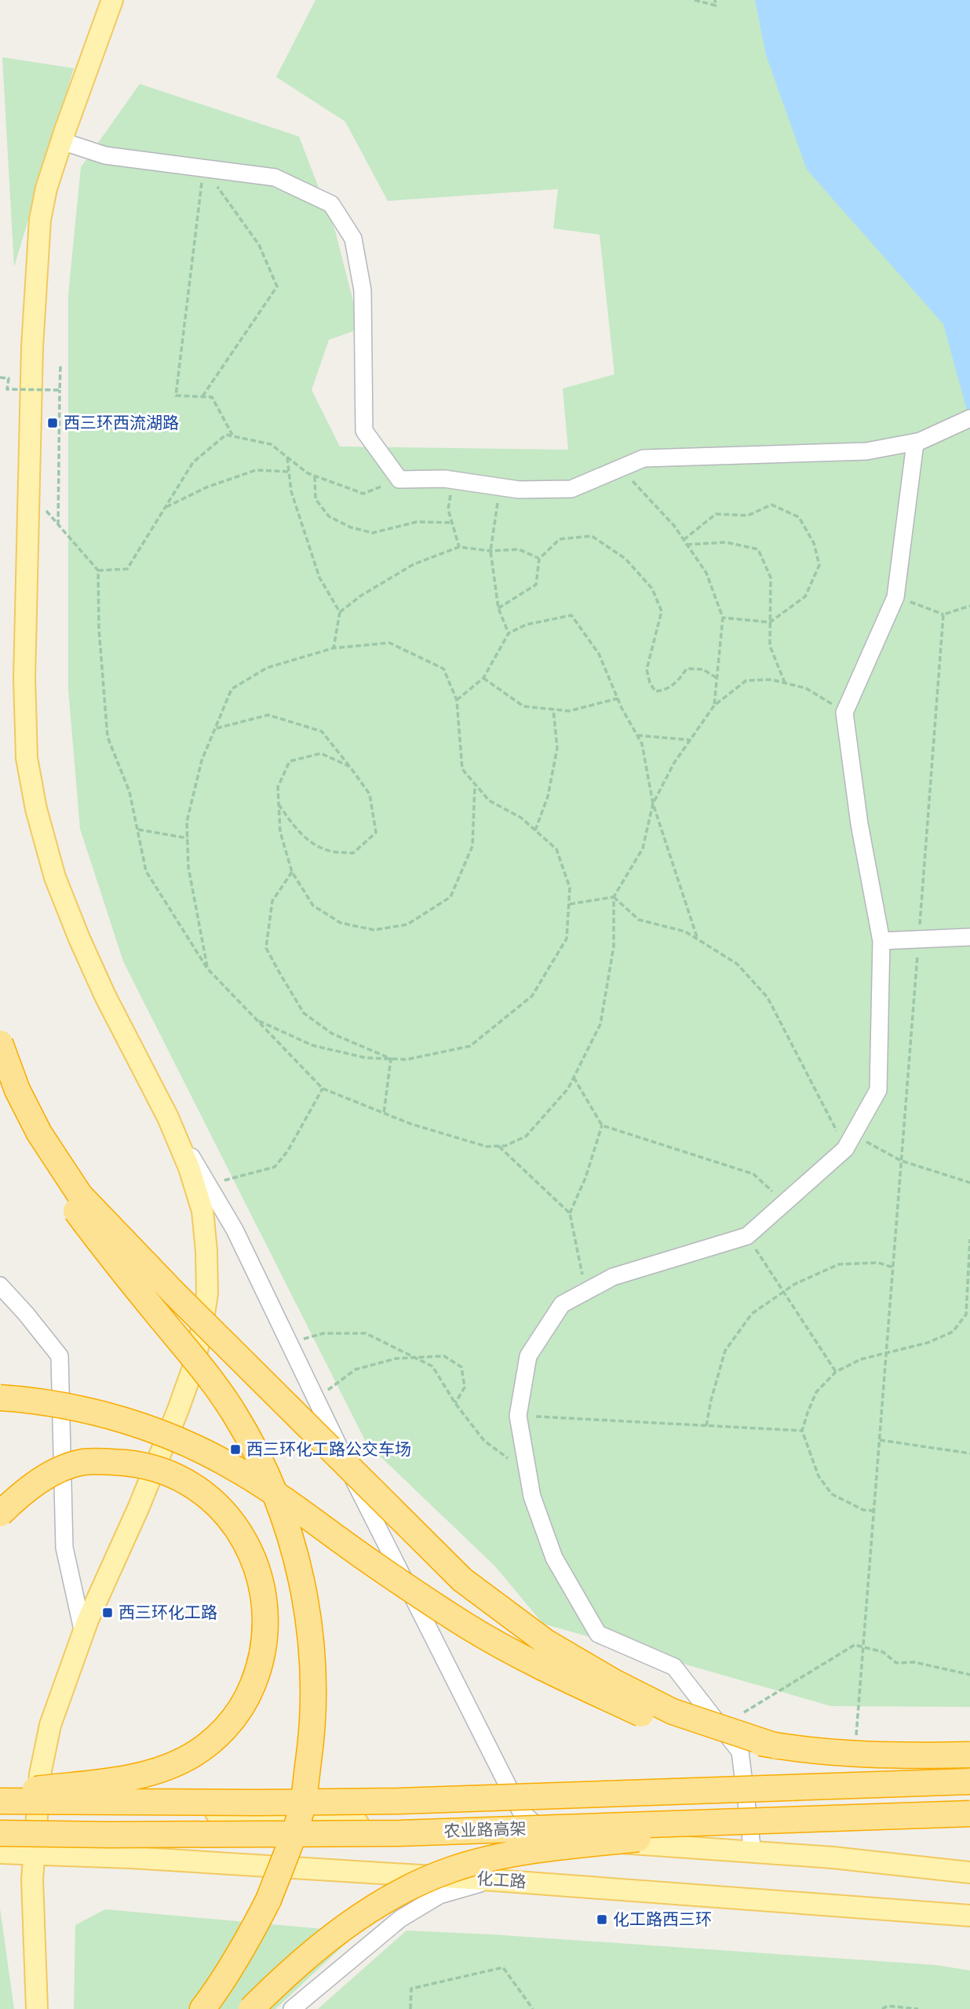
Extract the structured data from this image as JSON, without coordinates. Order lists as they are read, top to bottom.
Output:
{
  "streets": {
    "highway": ["农业路高架"],
    "main road": ["化工路"]
  },
  "places": {
    "transit": [
      "西三环西流湖路",
      "西三环化工路公交车场",
      "西三环化工路",
      "化工路西三环"
    ]
  }
}
